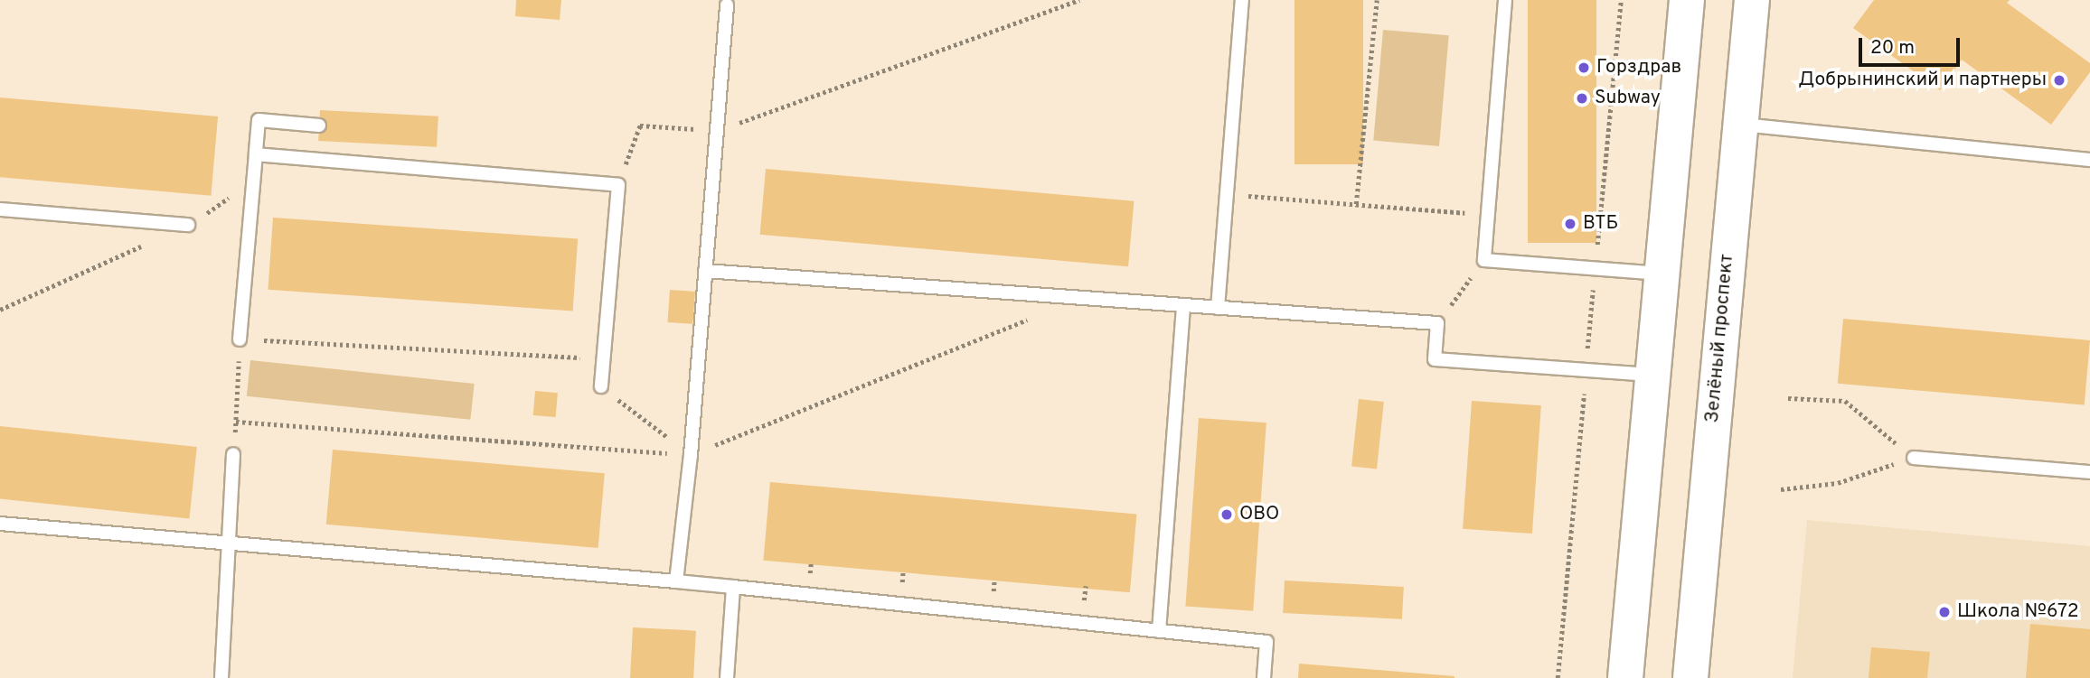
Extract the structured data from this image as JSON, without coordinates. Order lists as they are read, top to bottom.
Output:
{
  "streets": {
    "main road": ["Зелёный проспект"]
  },
  "places": [
    "Горздрав",
    "Добрынинский и партнеры",
    "Subway",
    "ВТБ",
    "ОВО",
    "Школа №672"
  ],
  "scale_bar": "20 m"
}
